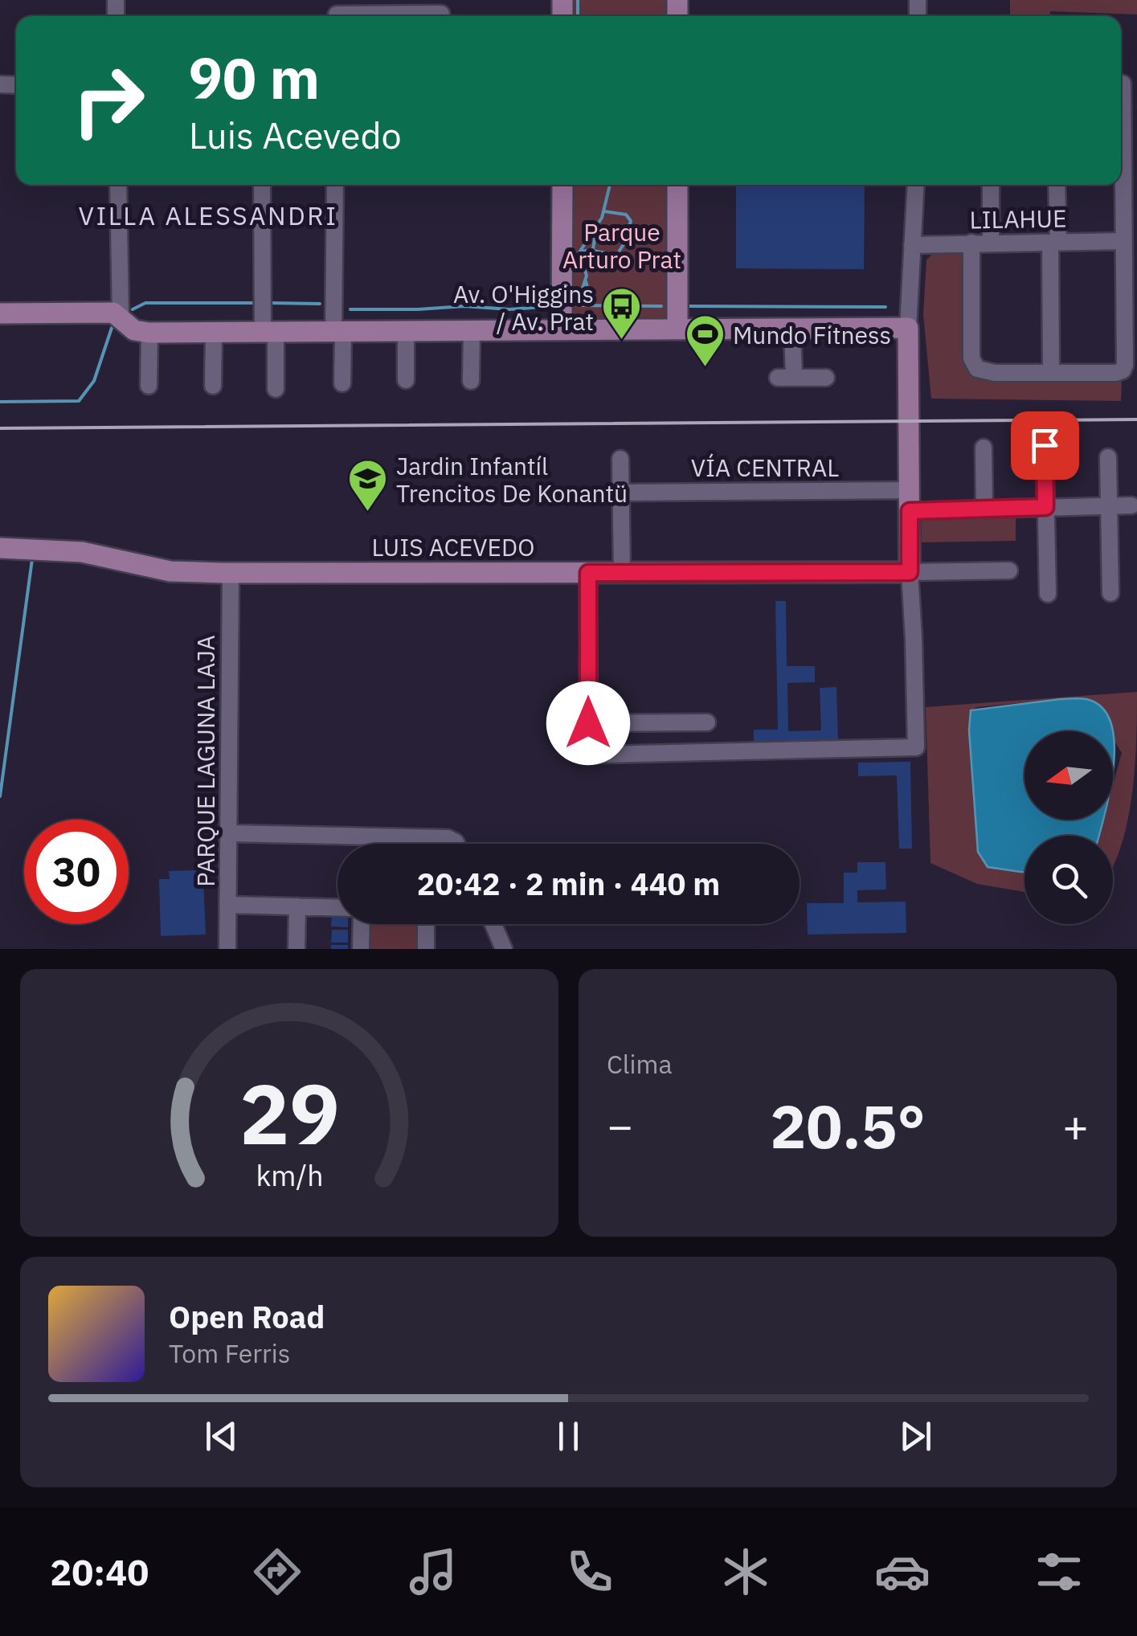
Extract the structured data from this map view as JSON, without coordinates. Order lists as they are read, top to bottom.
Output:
{
  "streets": {
    "main road": ["LUIS ACEVEDO"],
    "street": ["LILAHUE", "VÍA CENTRAL", "PARQUE LAGUNA LAJA"]
  },
  "crossings": [
    ["LUIS ACEVEDO", "PARQUE LAGUNA LAJA"]
  ],
  "districts": ["VILLA ALESSANDRI"],
  "parks": ["Parque Arturo Prat"],
  "places": {
    "bus stop": ["Av. O'Higgins / Av. Prat"],
    "sports": ["Mundo Fitness"],
    "school or university": ["Jardin Infantíl Trencitos De Konantü"]
  },
  "north": "left",
  "page": {
    "turn": ["90 m", "Luis Acevedo"],
    "limit": "30",
    "trip": "20:42 · 2 min · 440 m",
    "tile": "Clima",
    "heat": ["−", "20.5°", "+"],
    "song": ["Open Road", "Tom Ferris"],
    "tabs": "20:40",
    "gauge": ["29", "km/h"]
  }
}
